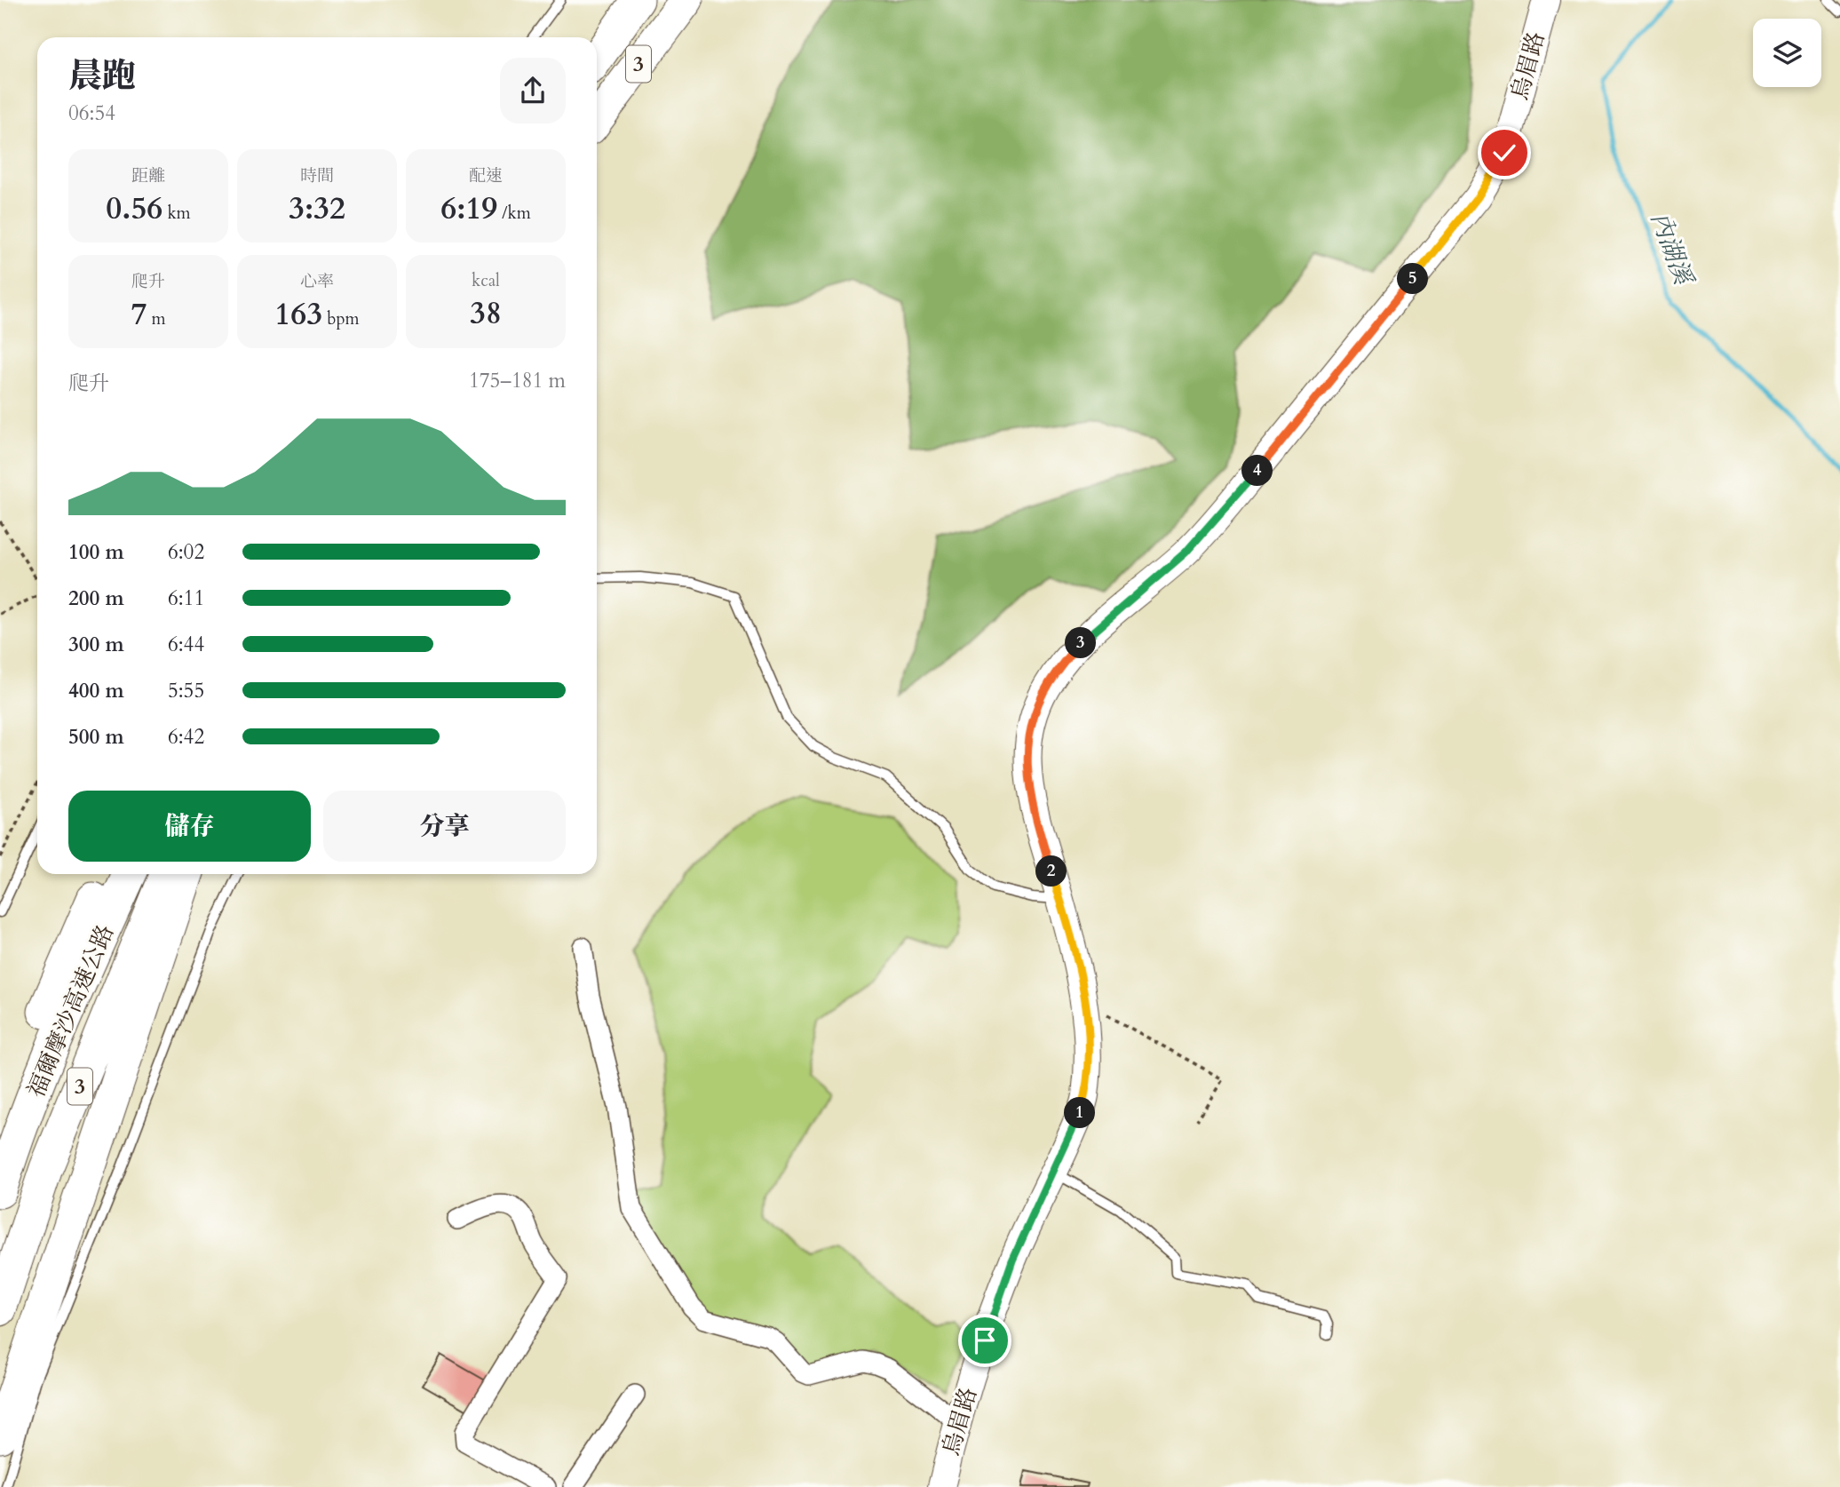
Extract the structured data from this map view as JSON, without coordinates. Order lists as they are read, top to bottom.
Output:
{
  "streets": {
    "highway": ["3", "福爾摩沙高速公路"],
    "main road": ["烏眉路"]
  },
  "water": ["內湖溪"],
  "page": {
    "heading": ["晨跑", "06:54"],
    "stats": [
      ["距離", "0.56 km"],
      ["時間", "3:32"],
      ["配速", "6:19 /km"],
      ["爬升", "7 m"],
      ["心率", "163 bpm"],
      ["kcal", "38"]
    ],
    "pins": [
      "5",
      "4",
      "3",
      "2",
      "1"
    ],
    "chart": ["爬升", "175–181 m"],
    "list": [
      {
        "name": "100 m",
        "note": "6:02"
      },
      {
        "name": "200 m",
        "note": "6:11"
      },
      {
        "name": "300 m",
        "note": "6:44"
      },
      {
        "name": "400 m",
        "note": "5:55"
      },
      {
        "name": "500 m",
        "note": "6:42"
      }
    ],
    "buttons": ["儲存", "分享"]
  }
}
